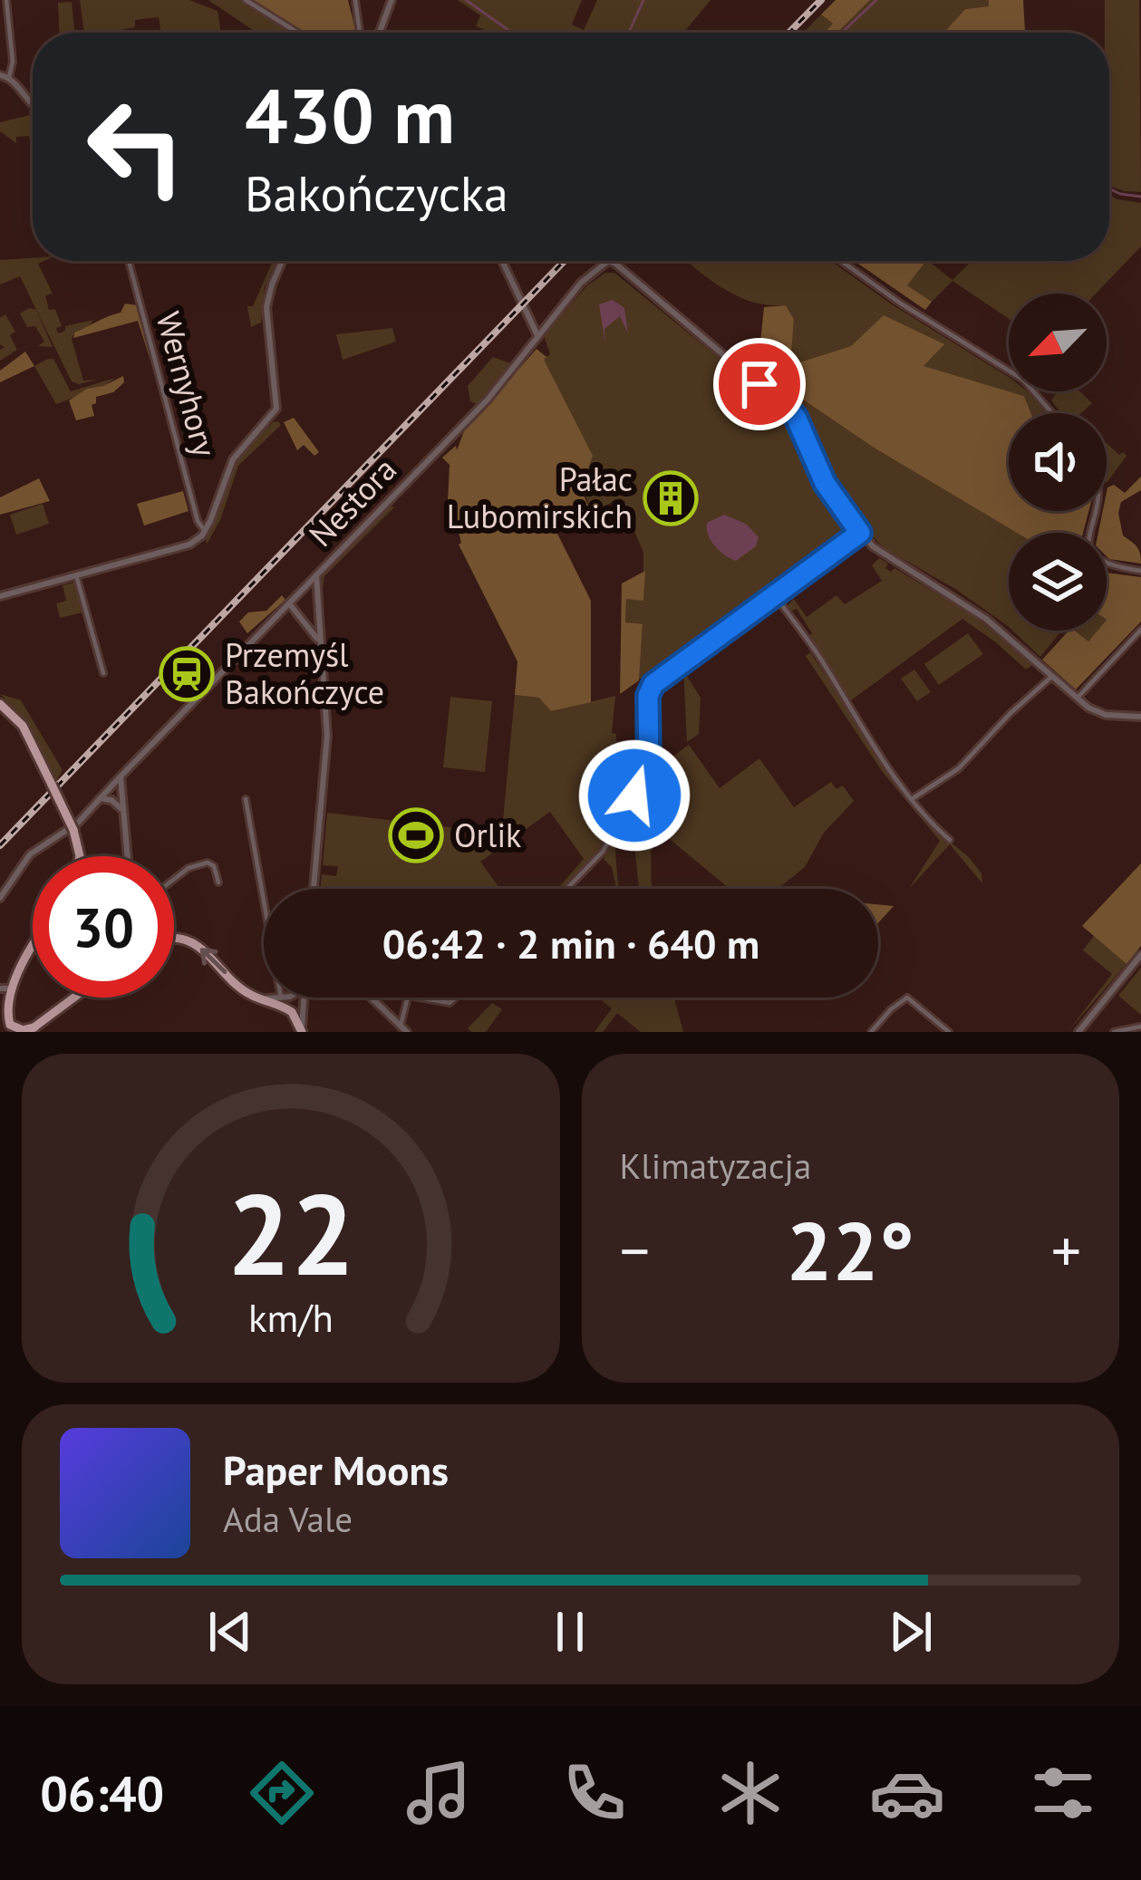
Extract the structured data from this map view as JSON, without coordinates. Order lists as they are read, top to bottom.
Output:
{
  "streets": {
    "street": ["Wernyhory", "Nestora"]
  },
  "places": {
    "building": ["Pałac Lubomirskich"],
    "station": ["Przemyśl Bakończyce"],
    "sports": ["Orlik"]
  },
  "north": "bottom left",
  "page": {
    "turn": ["430 m", "Bakończycka"],
    "limit": "30",
    "trip": "06:42 · 2 min · 640 m",
    "tile": "Klimatyzacja",
    "heat": ["−", "22°", "+"],
    "song": ["Paper Moons", "Ada Vale"],
    "tabs": "06:40",
    "gauge": ["22", "km/h"]
  }
}
